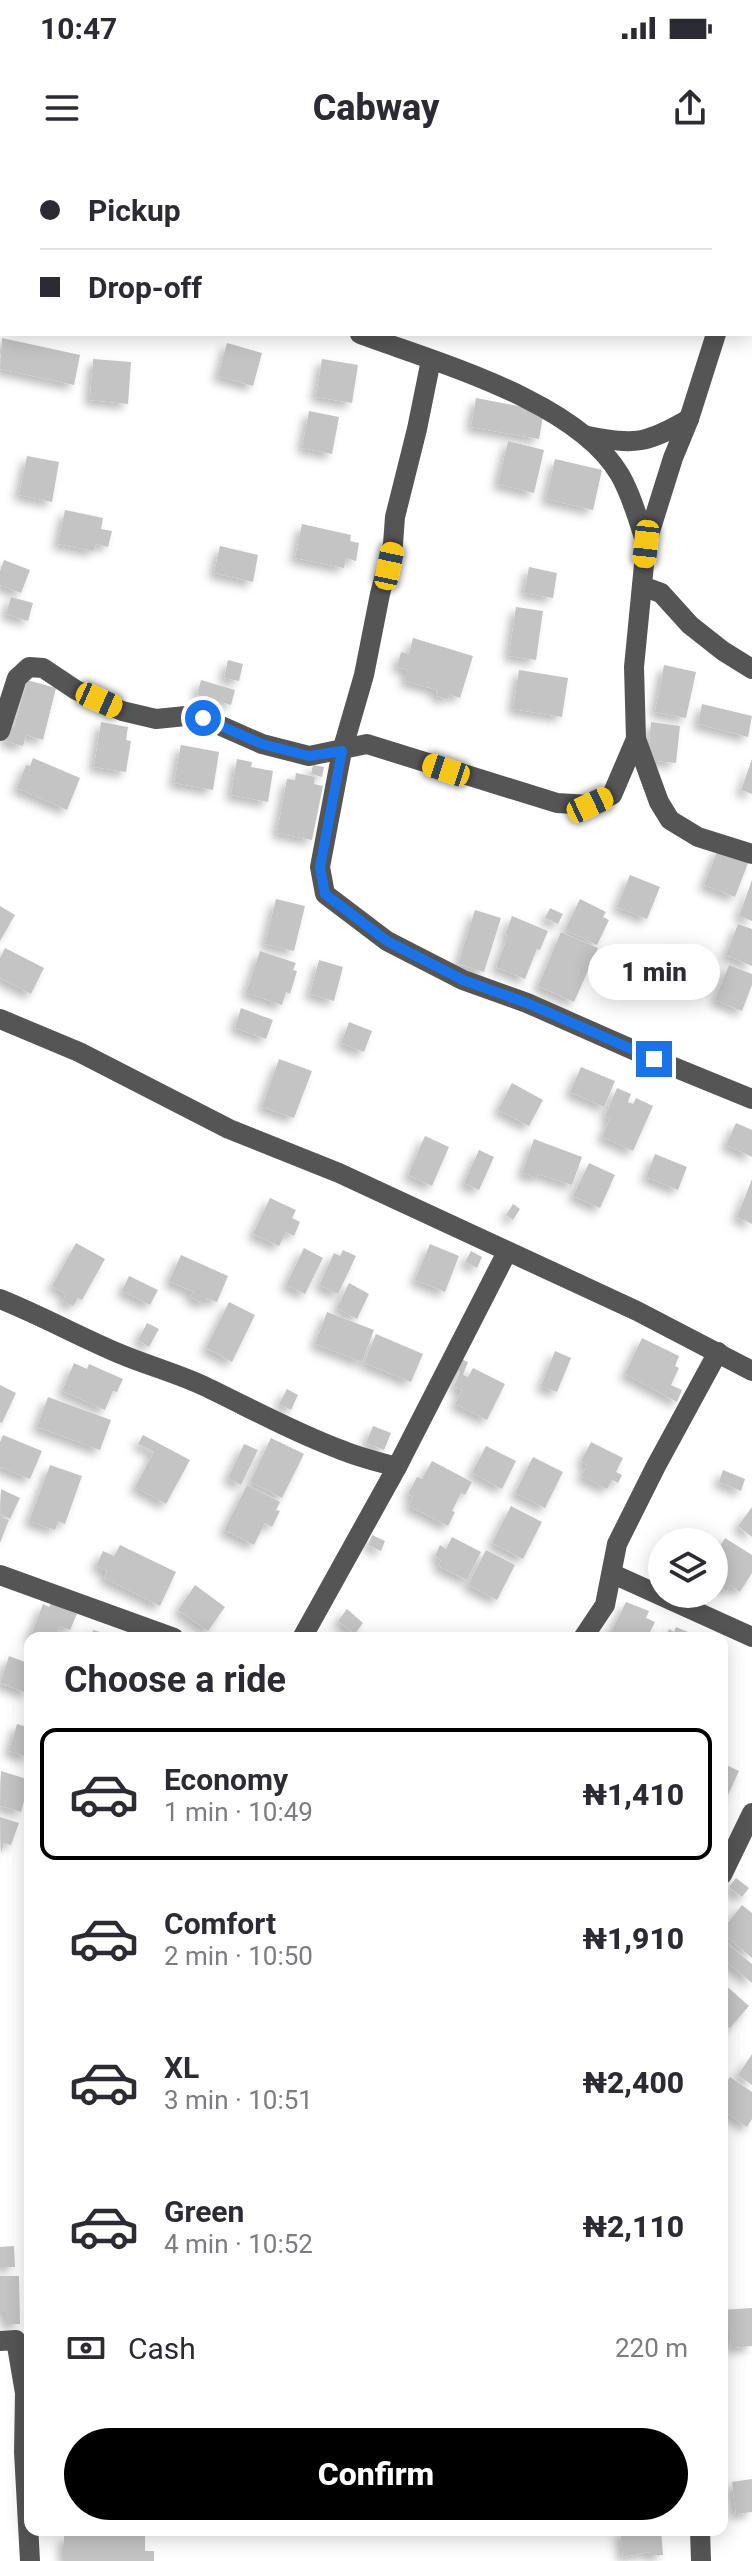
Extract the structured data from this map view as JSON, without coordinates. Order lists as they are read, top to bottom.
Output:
{
  "page": {
    "status": "10:47",
    "header": "Cabway",
    "banner": ["Pickup", "Drop-off"],
    "bubble": "1 min",
    "heading": "Choose a ride",
    "list": [
      {
        "name": "Economy",
        "note": "1 min · 10:49",
        "value": "₦1,410"
      },
      {
        "name": "Comfort",
        "note": "2 min · 10:50",
        "value": "₦1,910"
      },
      {
        "name": "XL",
        "note": "3 min · 10:51",
        "value": "₦2,400"
      },
      {
        "name": "Green",
        "note": "4 min · 10:52",
        "value": "₦2,110"
      }
    ],
    "pay": ["Cash", "220 m"],
    "buttons": "Confirm"
  }
}
